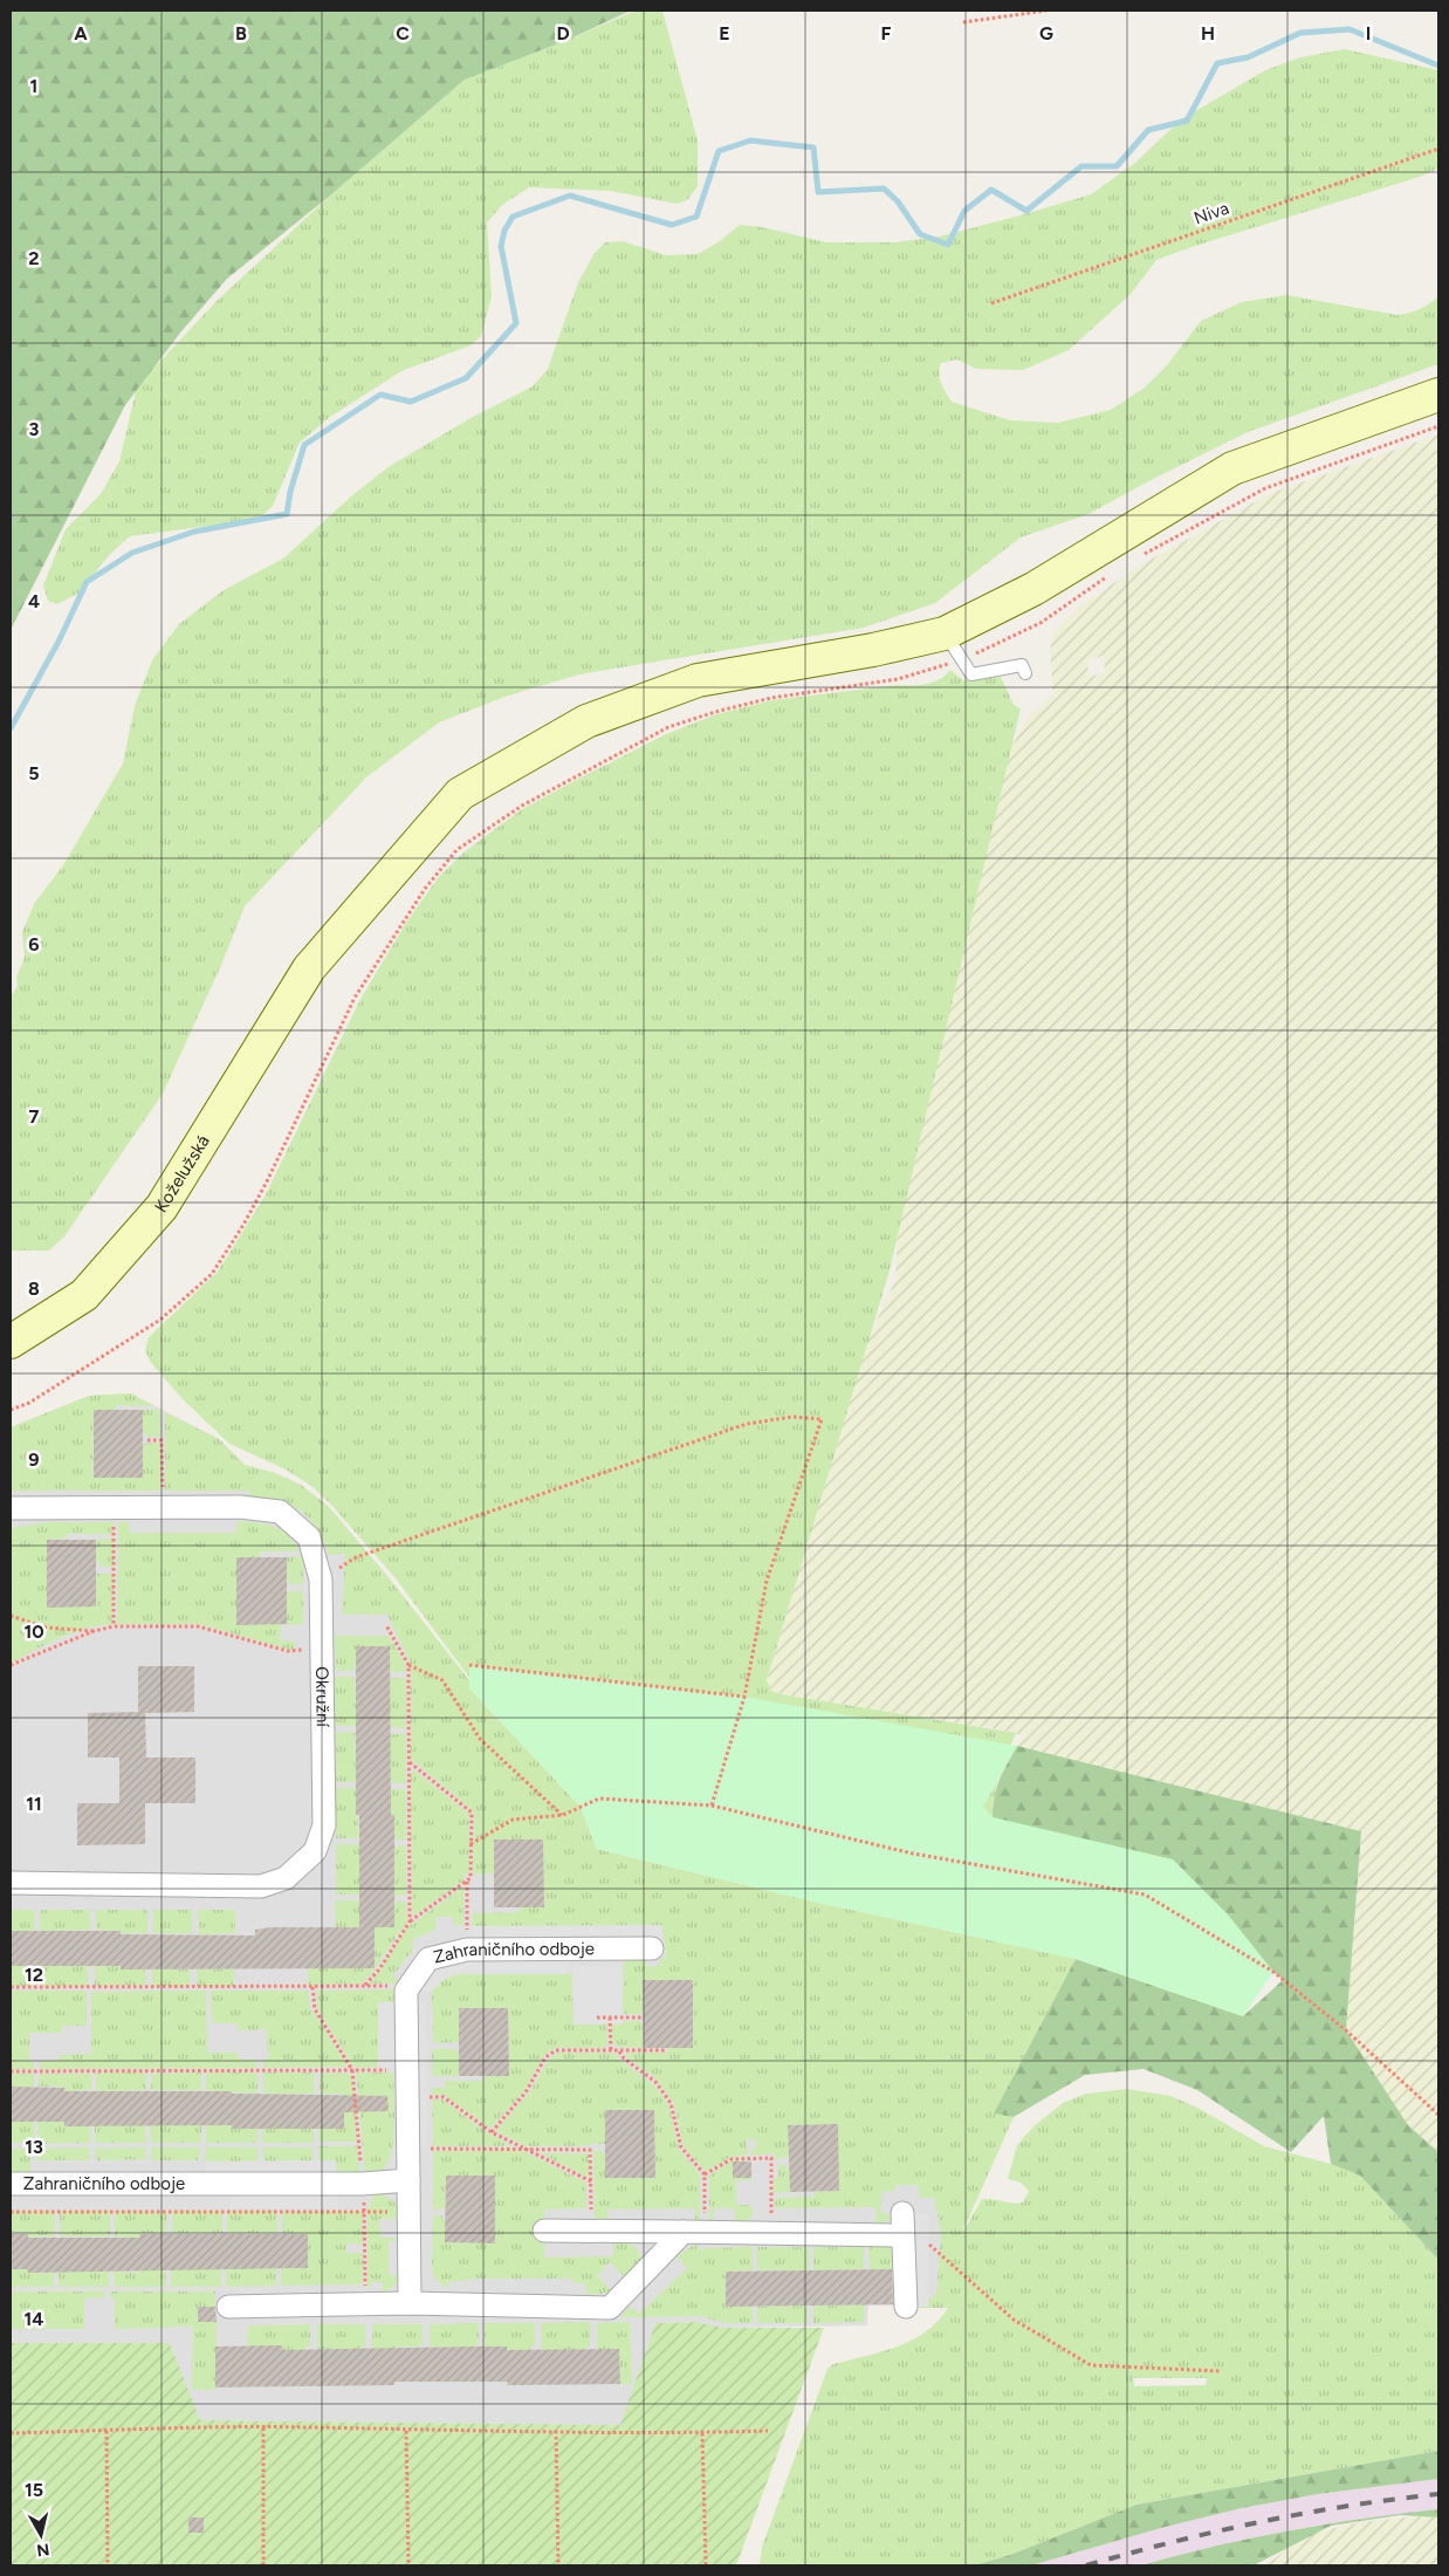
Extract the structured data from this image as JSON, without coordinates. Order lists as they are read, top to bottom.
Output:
{
  "streets": {
    "main road": ["Koželužská"],
    "street": ["Okružní", "Zahraničního odboje"],
    "path": ["Niva"]
  },
  "north": "bottom",
  "grid": {
    "columns": [
      "A",
      "B",
      "C",
      "D",
      "E",
      "F",
      "G",
      "H",
      "I"
    ],
    "rows": [
      "1",
      "2",
      "3",
      "4",
      "5",
      "6",
      "7",
      "8",
      "9",
      "10",
      "11",
      "12",
      "13",
      "14",
      "15"
    ]
  }
}
